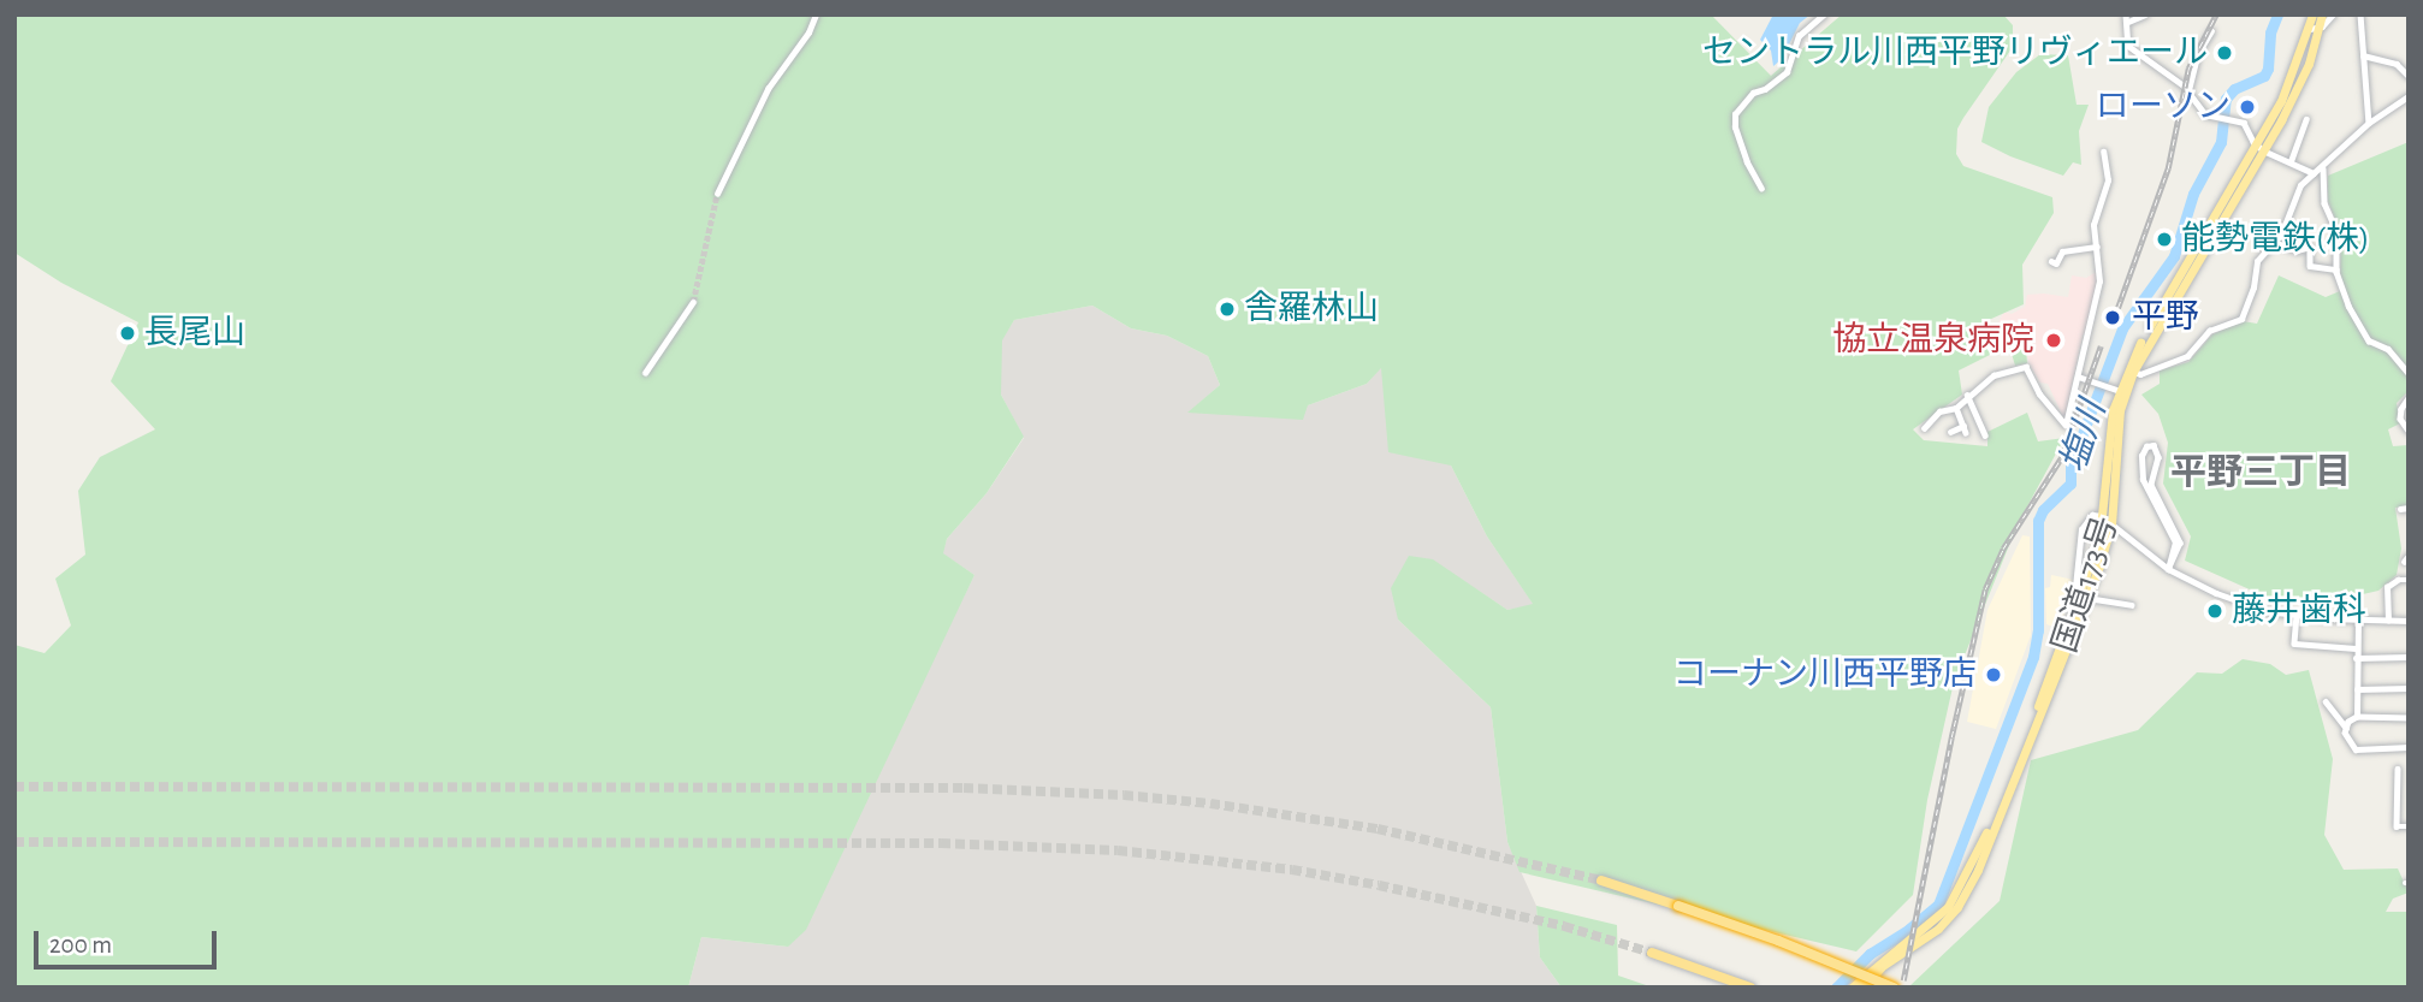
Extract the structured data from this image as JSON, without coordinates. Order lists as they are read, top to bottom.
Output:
{
  "streets": {
    "highway": ["国道173号"]
  },
  "districts": ["平野三丁目"],
  "water": ["塩川"],
  "places": [
    "セントラル川西平野リヴィエール",
    "ローソン",
    "能勢電鉄(株)",
    "舎羅林山",
    "平野",
    "長尾山",
    "協立温泉病院",
    "藤井歯科",
    "コーナン川西平野店"
  ],
  "scale_bar": "200 m"
}
